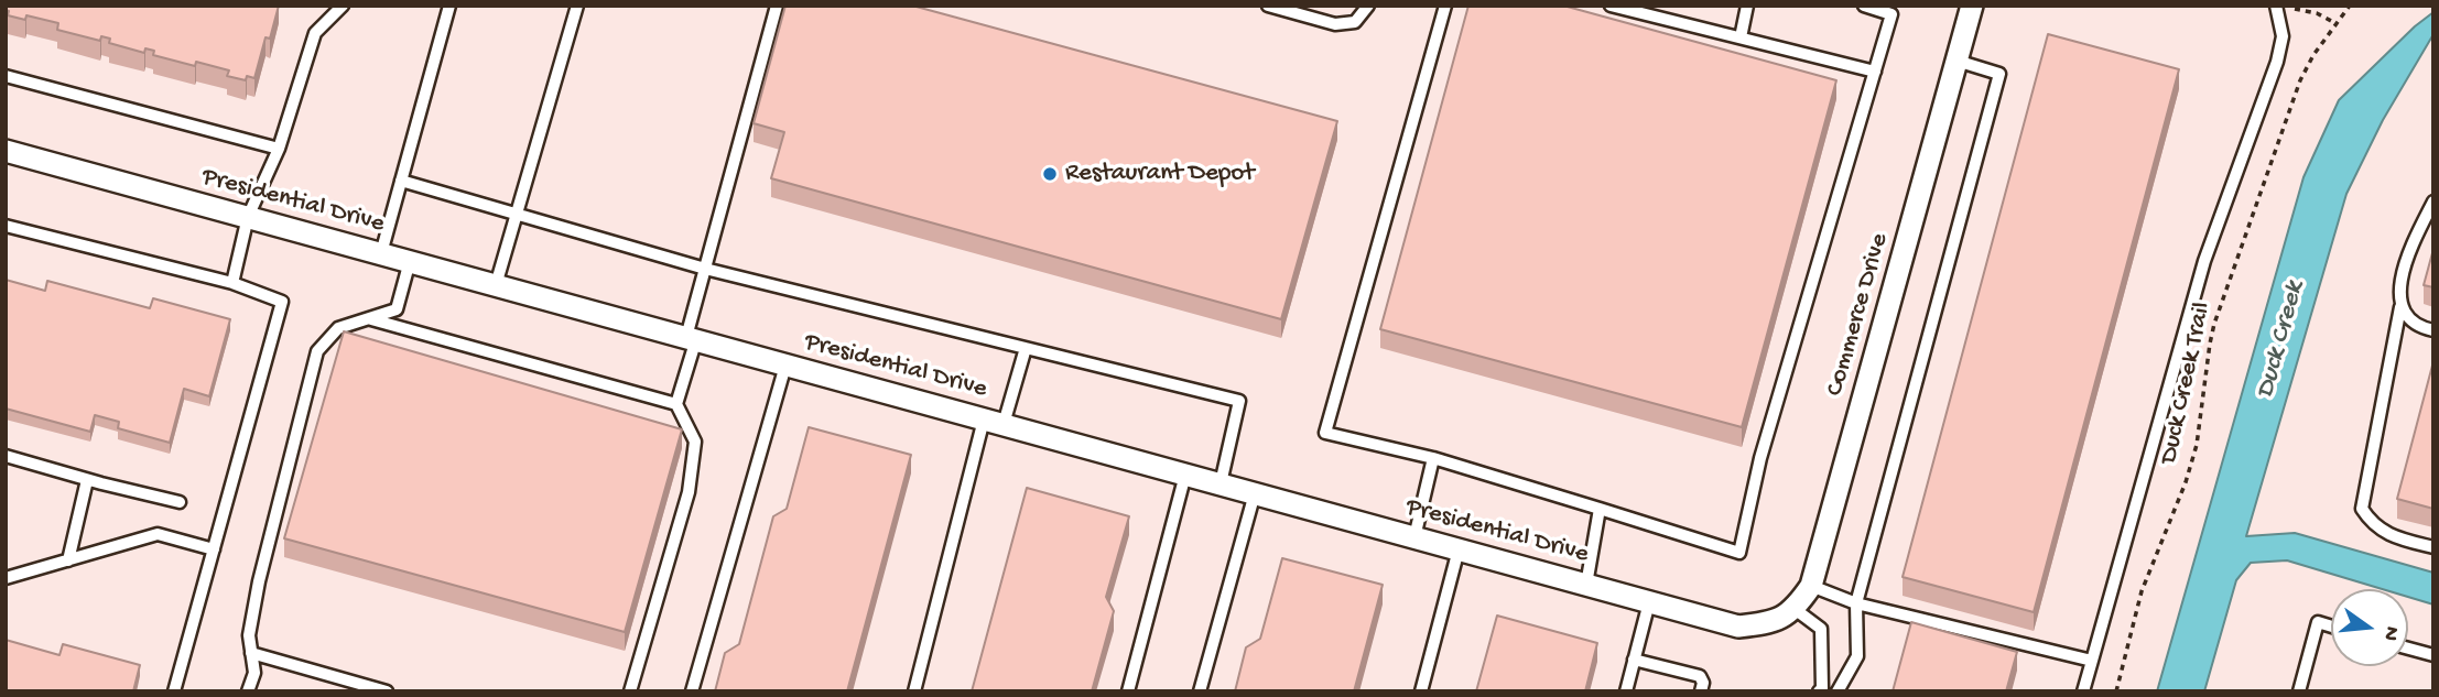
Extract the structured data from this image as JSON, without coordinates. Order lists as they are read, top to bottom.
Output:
{
  "streets": {
    "street": ["Presidential Drive", "Commerce Drive"],
    "path": ["Duck Creek Trail"]
  },
  "crossings": [
    ["Presidential Drive", "Commerce Drive"]
  ],
  "water": ["Duck Creek"],
  "places": ["Restaurant Depot"],
  "north": "right"
}
